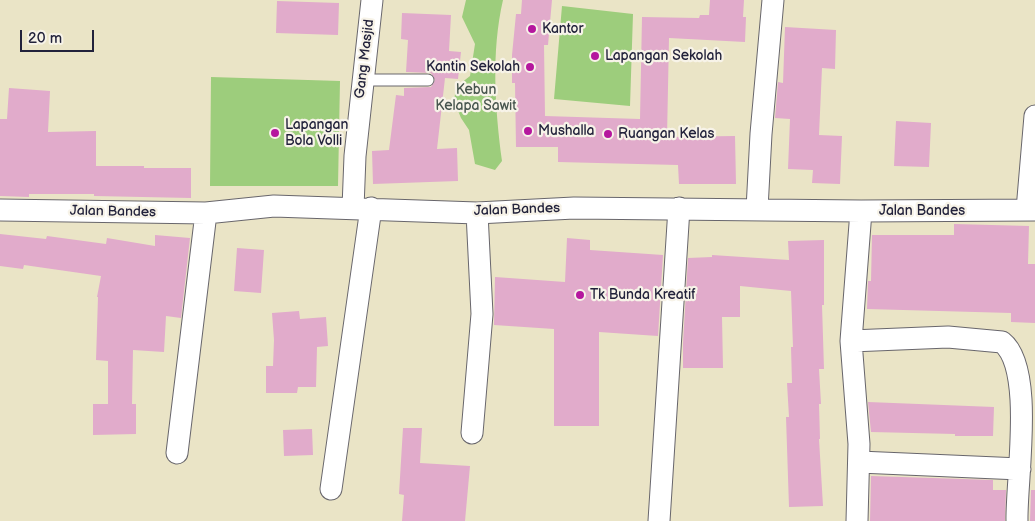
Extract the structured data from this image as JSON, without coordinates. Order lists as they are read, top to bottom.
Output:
{
  "streets": {
    "street": ["Gang Masjid", "Jalan Bandes"]
  },
  "crossings": [
    ["Gang Masjid", "Jalan Bandes"]
  ],
  "parks": ["Kebun Kelapa Sawit"],
  "places": [
    "Kantor",
    "Lapangan Sekolah",
    "Kantin Sekolah",
    "Mushalla",
    "Lapangan Bola Volli",
    "Ruangan Kelas",
    "Tk Bunda Kreatif"
  ],
  "scale_bar": "20 m"
}
